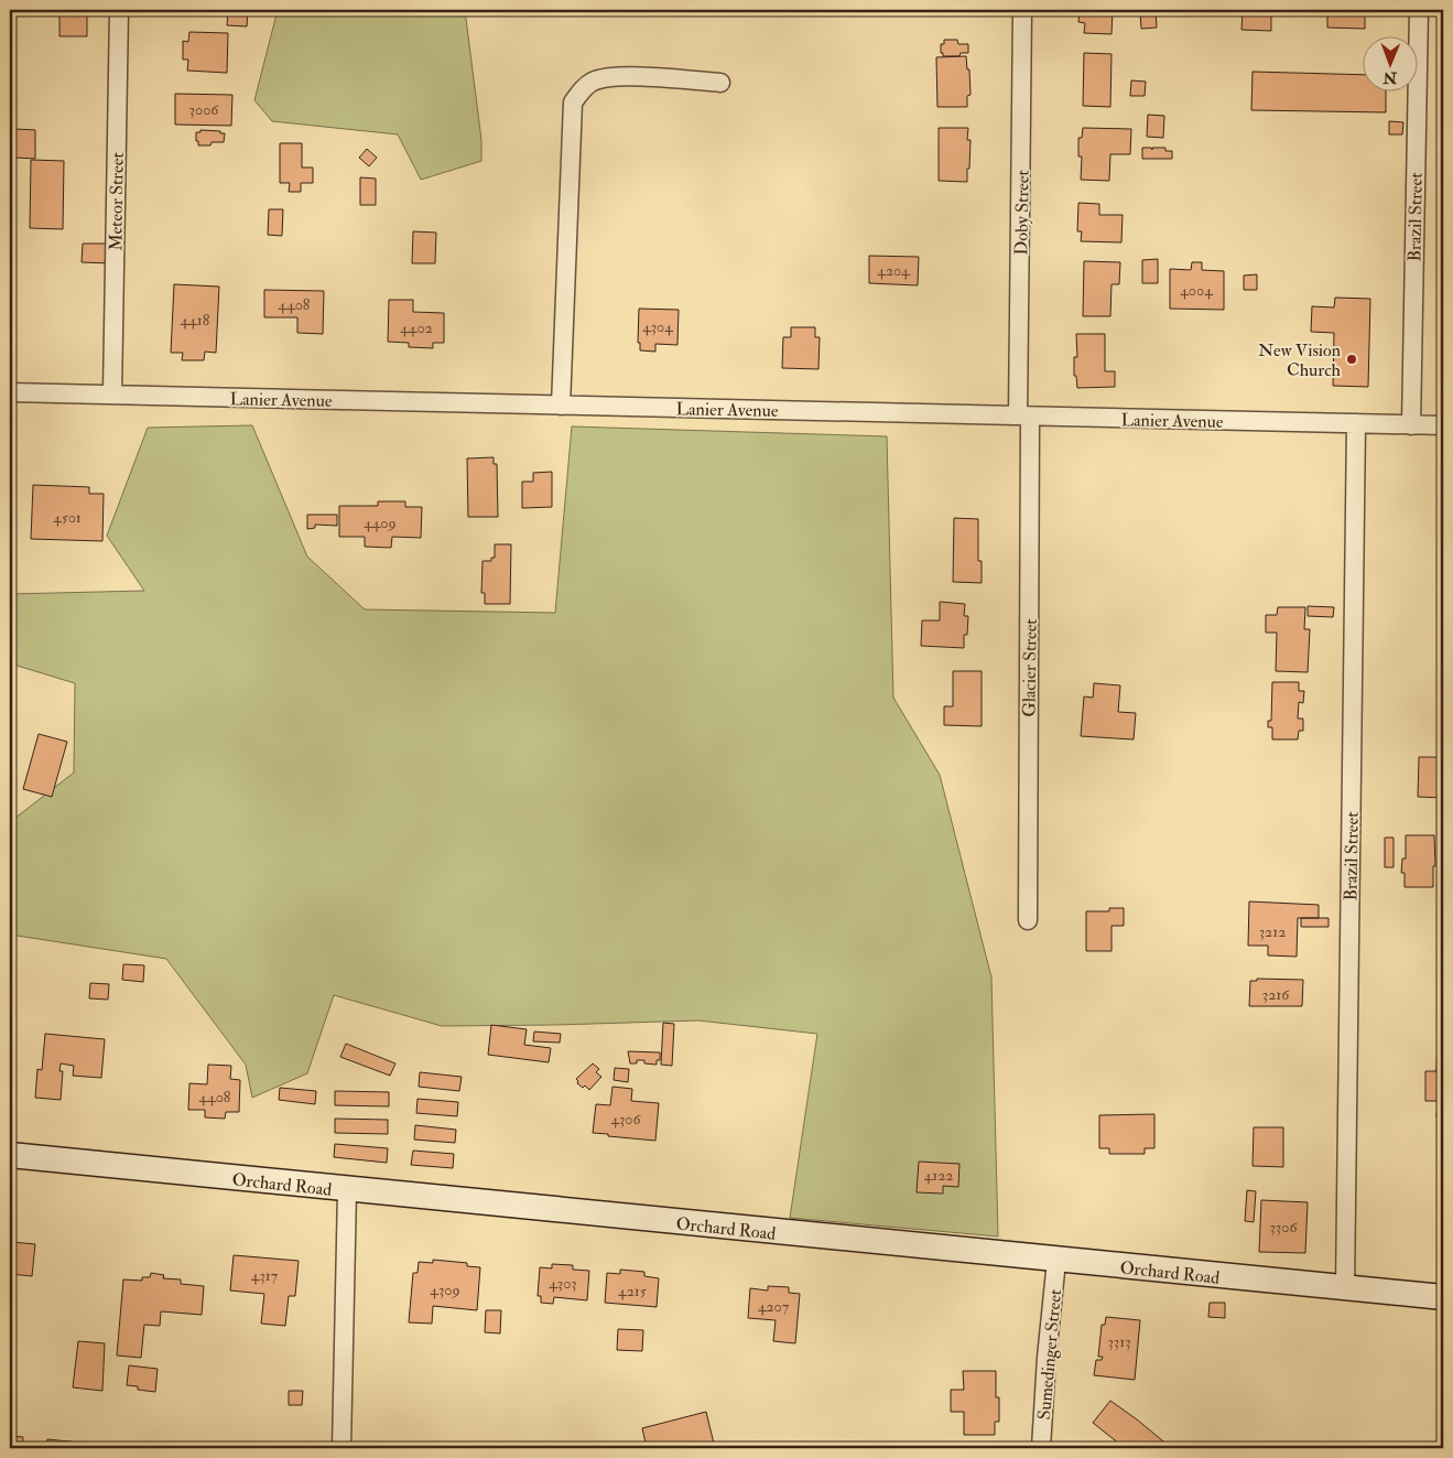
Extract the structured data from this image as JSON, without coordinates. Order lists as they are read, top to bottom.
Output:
{
  "streets": {
    "main road": ["Orchard Road"],
    "street": [
      "Meteor Street",
      "Doby Street",
      "Brazil Street",
      "Lanier Avenue",
      "Glacier Street",
      "Sumedinger Street"
    ]
  },
  "crossings": [
    ["Meteor Street", "Lanier Avenue"],
    ["Doby Street", "Lanier Avenue"],
    ["Doby Street", "Glacier Street"],
    ["Brazil Street", "Lanier Avenue"],
    ["Brazil Street", "Orchard Road"],
    ["Lanier Avenue", "Glacier Street"],
    ["Orchard Road", "Sumedinger Street"]
  ],
  "places": ["New Vision Church"],
  "house_numbers": [
    "3006",
    "4204",
    "4004",
    "4408",
    "4418",
    "4304",
    "4402",
    "4501",
    "4409",
    "3212",
    "3216",
    "4408",
    "4306",
    "4122",
    "3306",
    "4317",
    "4303",
    "4309",
    "4215",
    "4207",
    "3313"
  ],
  "north": "bottom"
}
